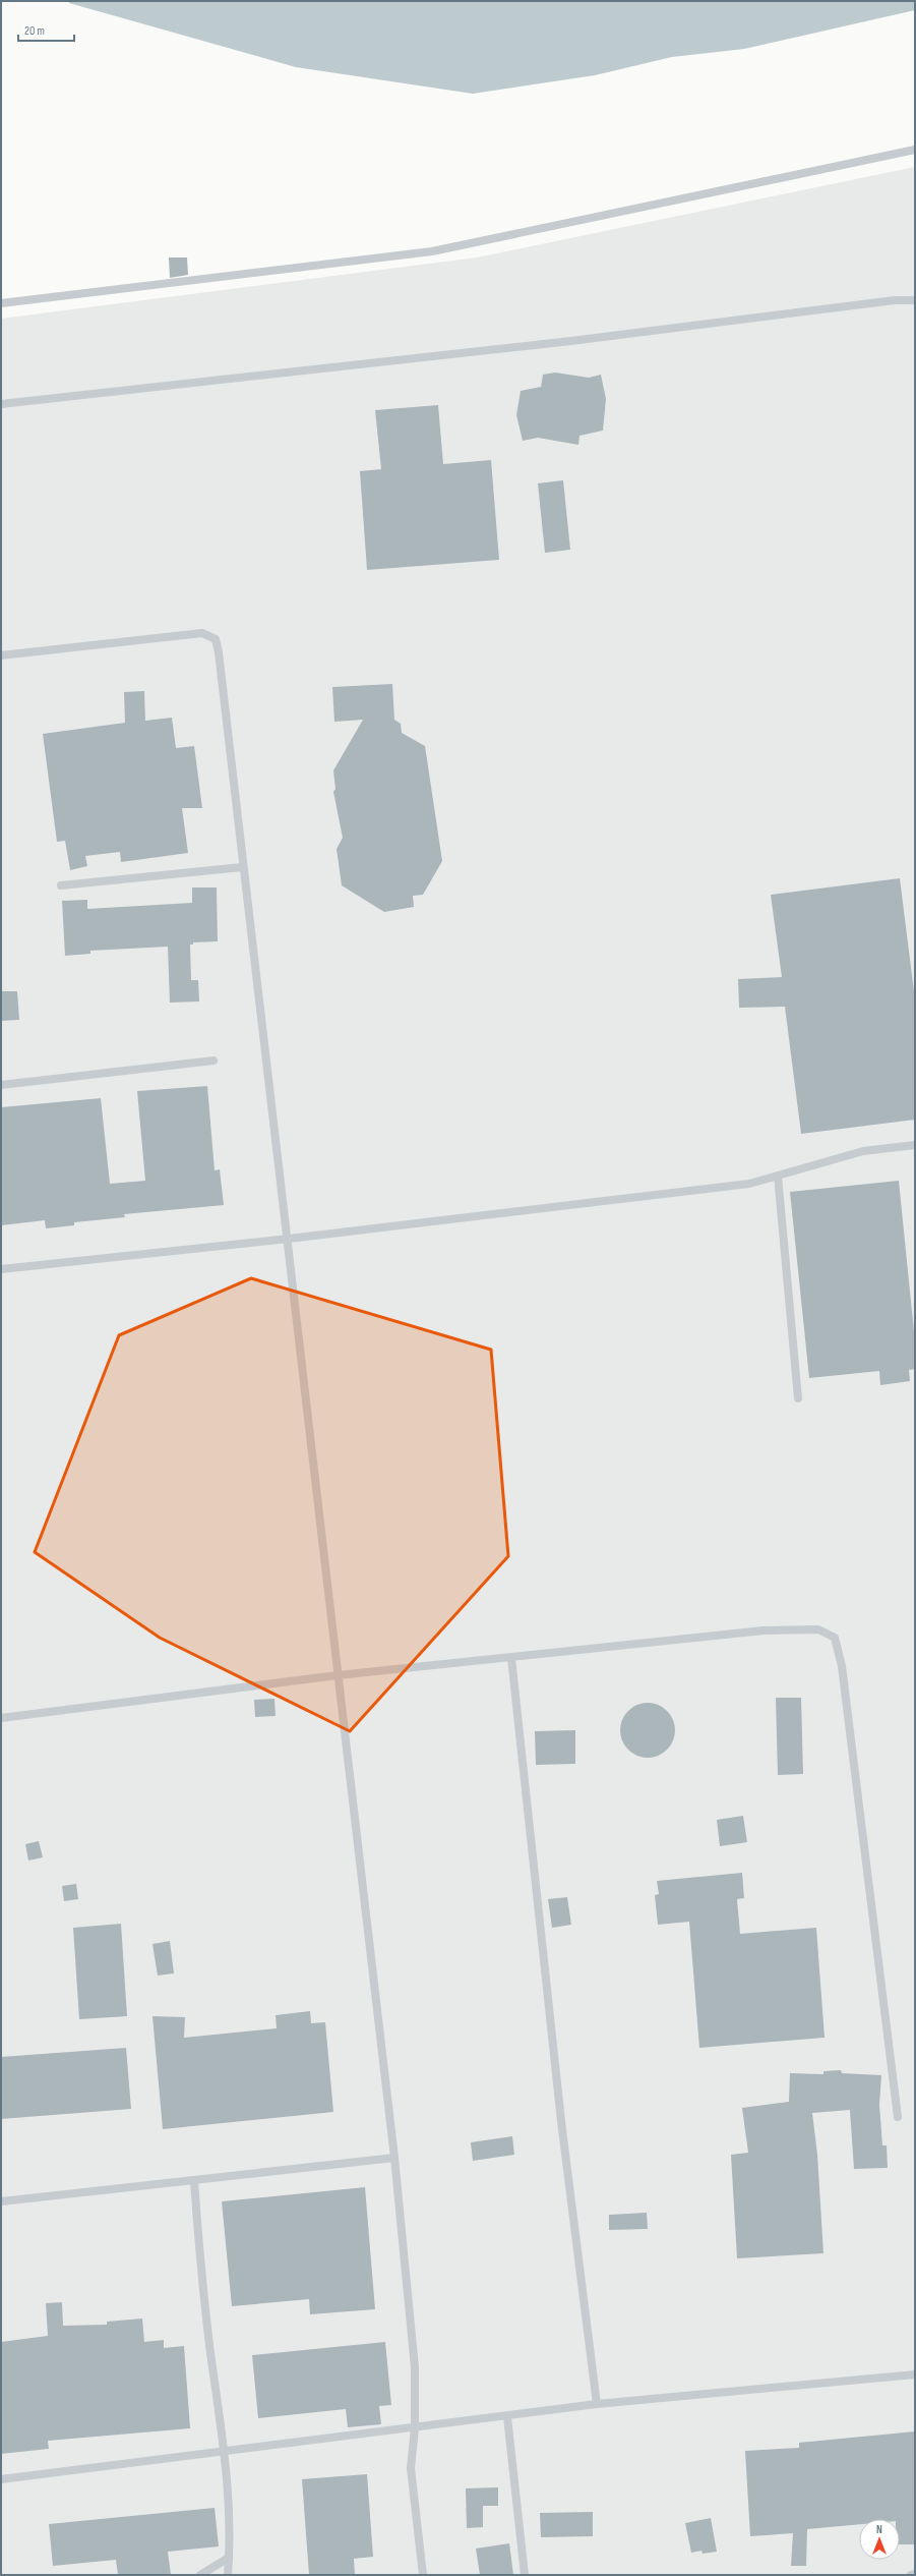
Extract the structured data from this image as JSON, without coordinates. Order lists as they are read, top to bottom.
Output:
{
  "scale_bar": "20 m",
  "north": "top"
}
